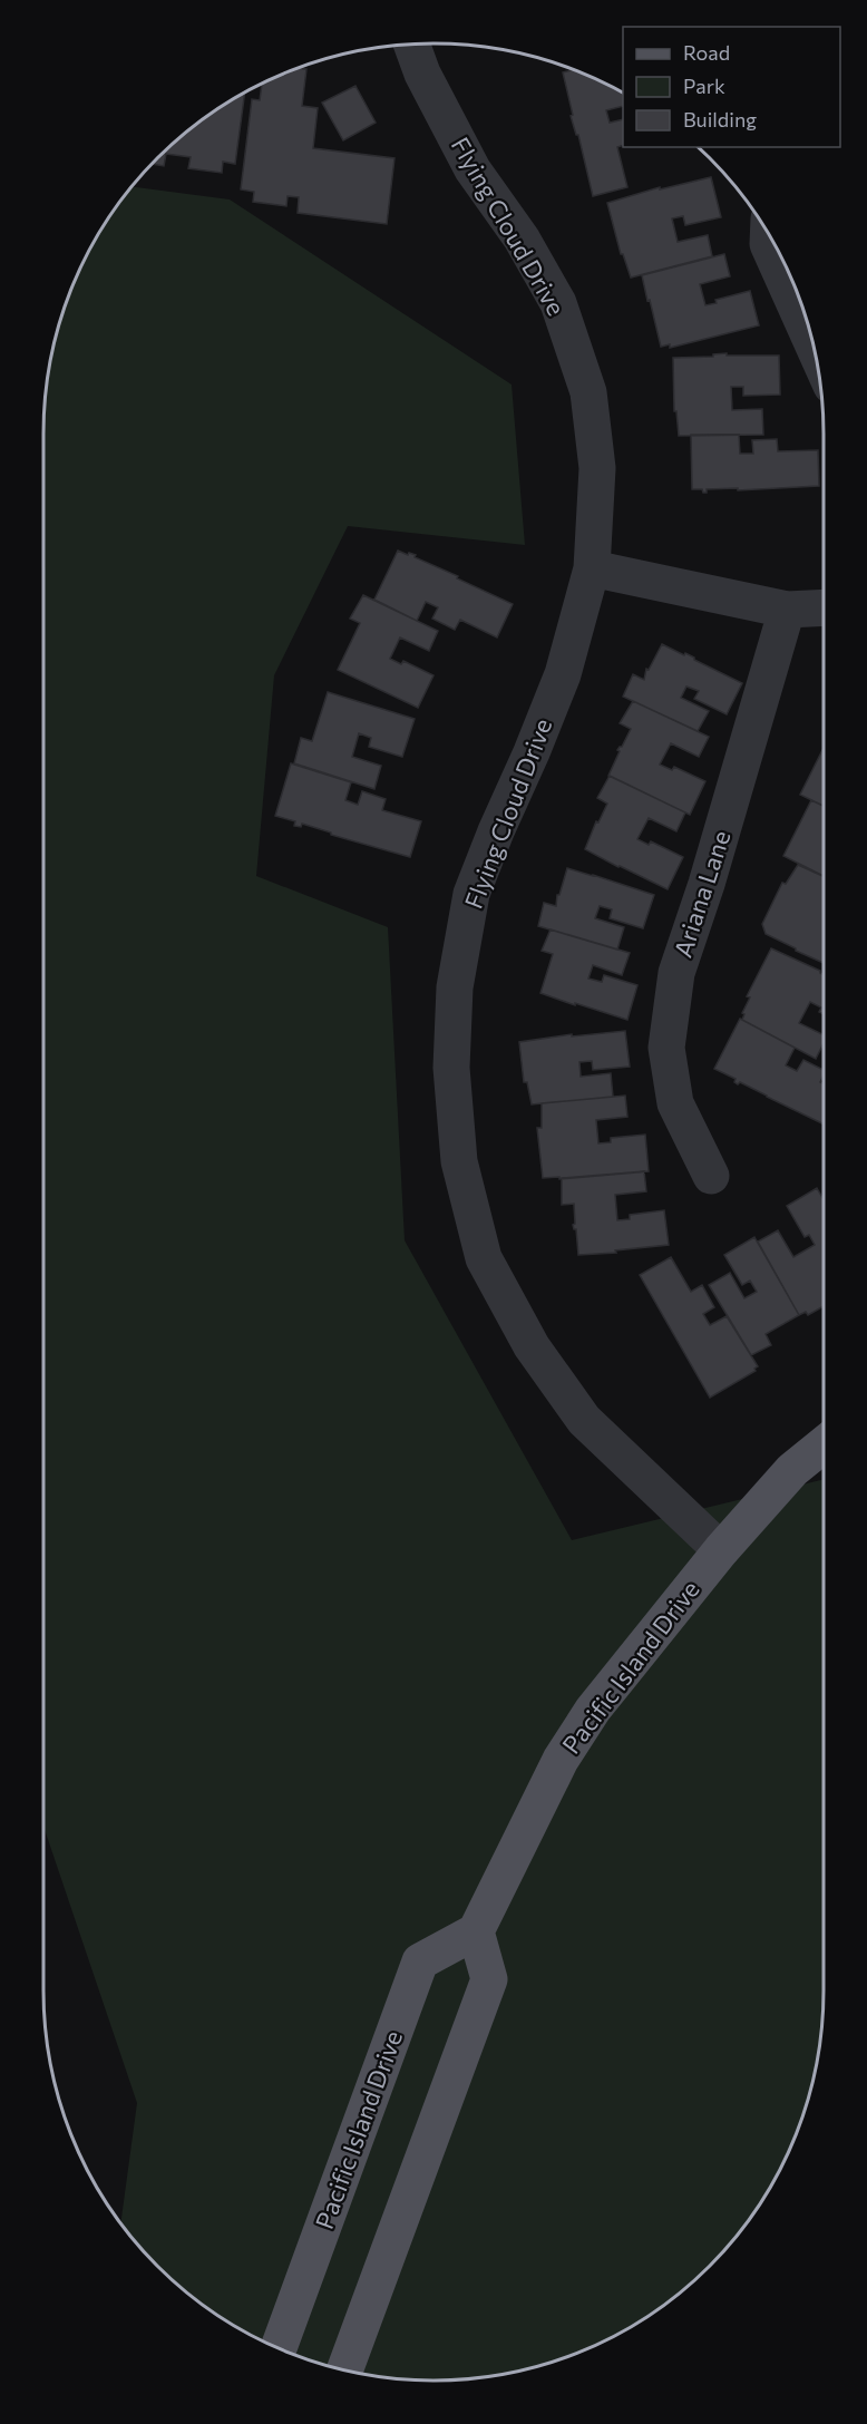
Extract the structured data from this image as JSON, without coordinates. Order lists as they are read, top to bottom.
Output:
{
  "streets": {
    "main road": ["Pacific Island Drive"],
    "street": ["Flying Cloud Drive", "Ariana Lane"]
  },
  "crossings": [
    ["Flying Cloud Drive", "Pacific Island Drive"]
  ],
  "legend": ["Road", "Park", "Building"]
}
